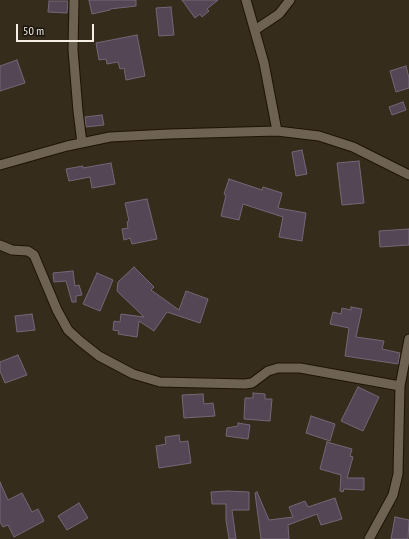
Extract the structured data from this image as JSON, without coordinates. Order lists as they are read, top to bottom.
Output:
{
  "scale_bar": "50 m"
}
